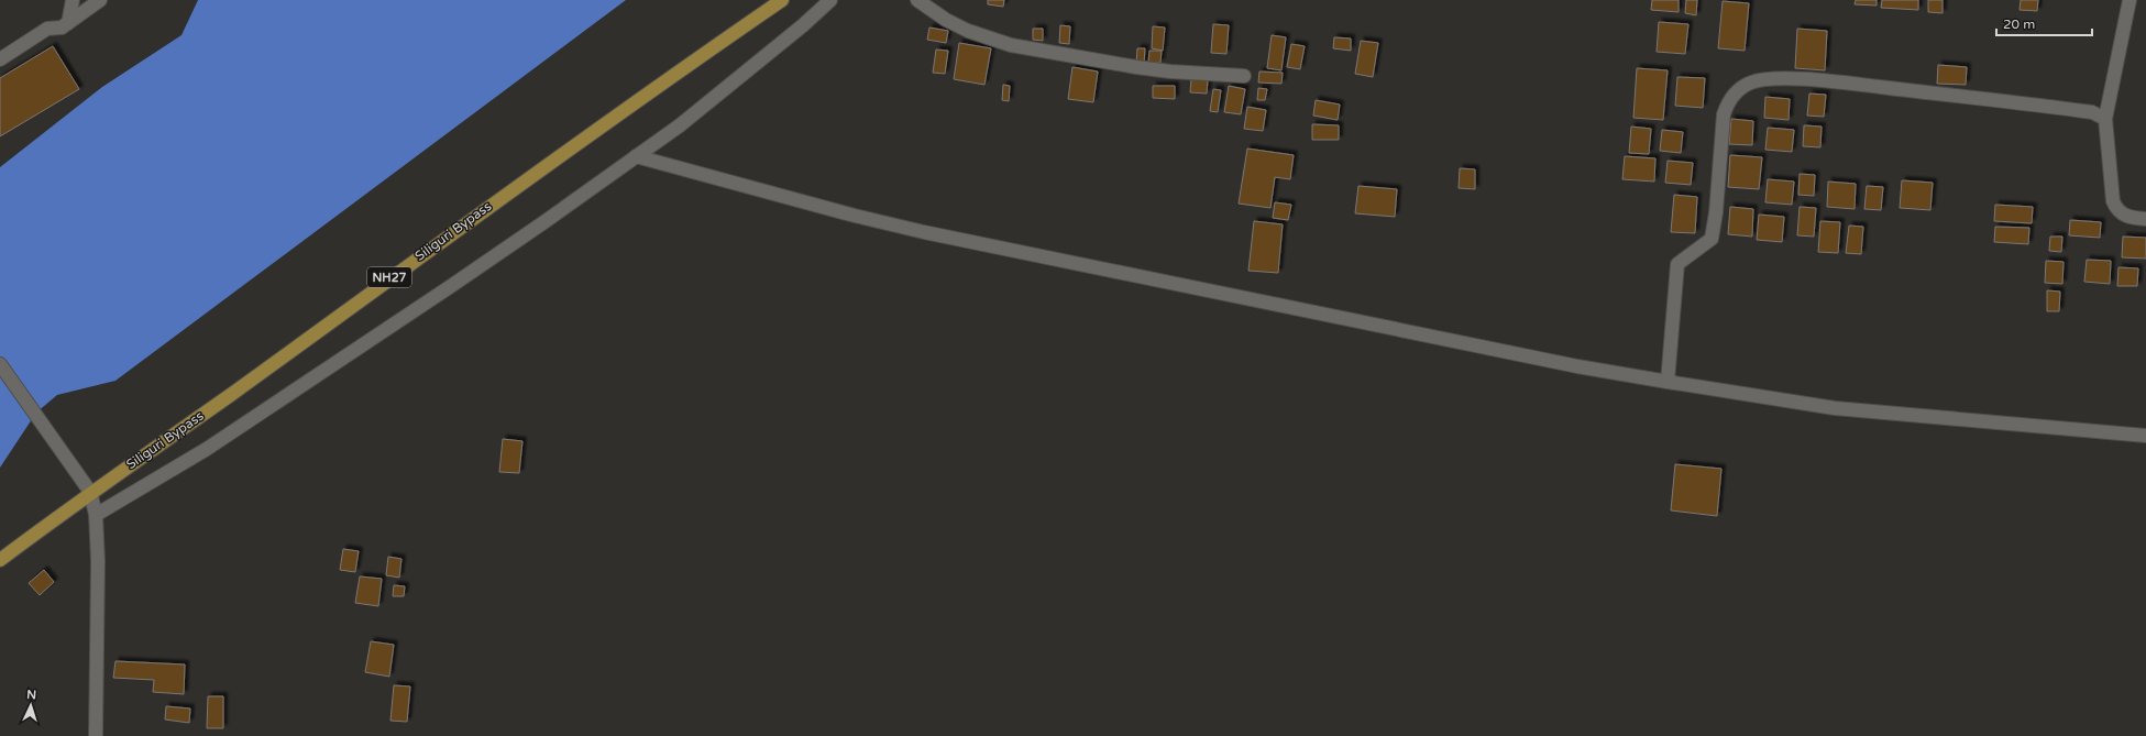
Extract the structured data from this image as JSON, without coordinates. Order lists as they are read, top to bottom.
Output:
{
  "streets": {
    "highway": ["Siliguri Bypass", "NH27"]
  },
  "scale_bar": "20 m",
  "north": "top"
}
